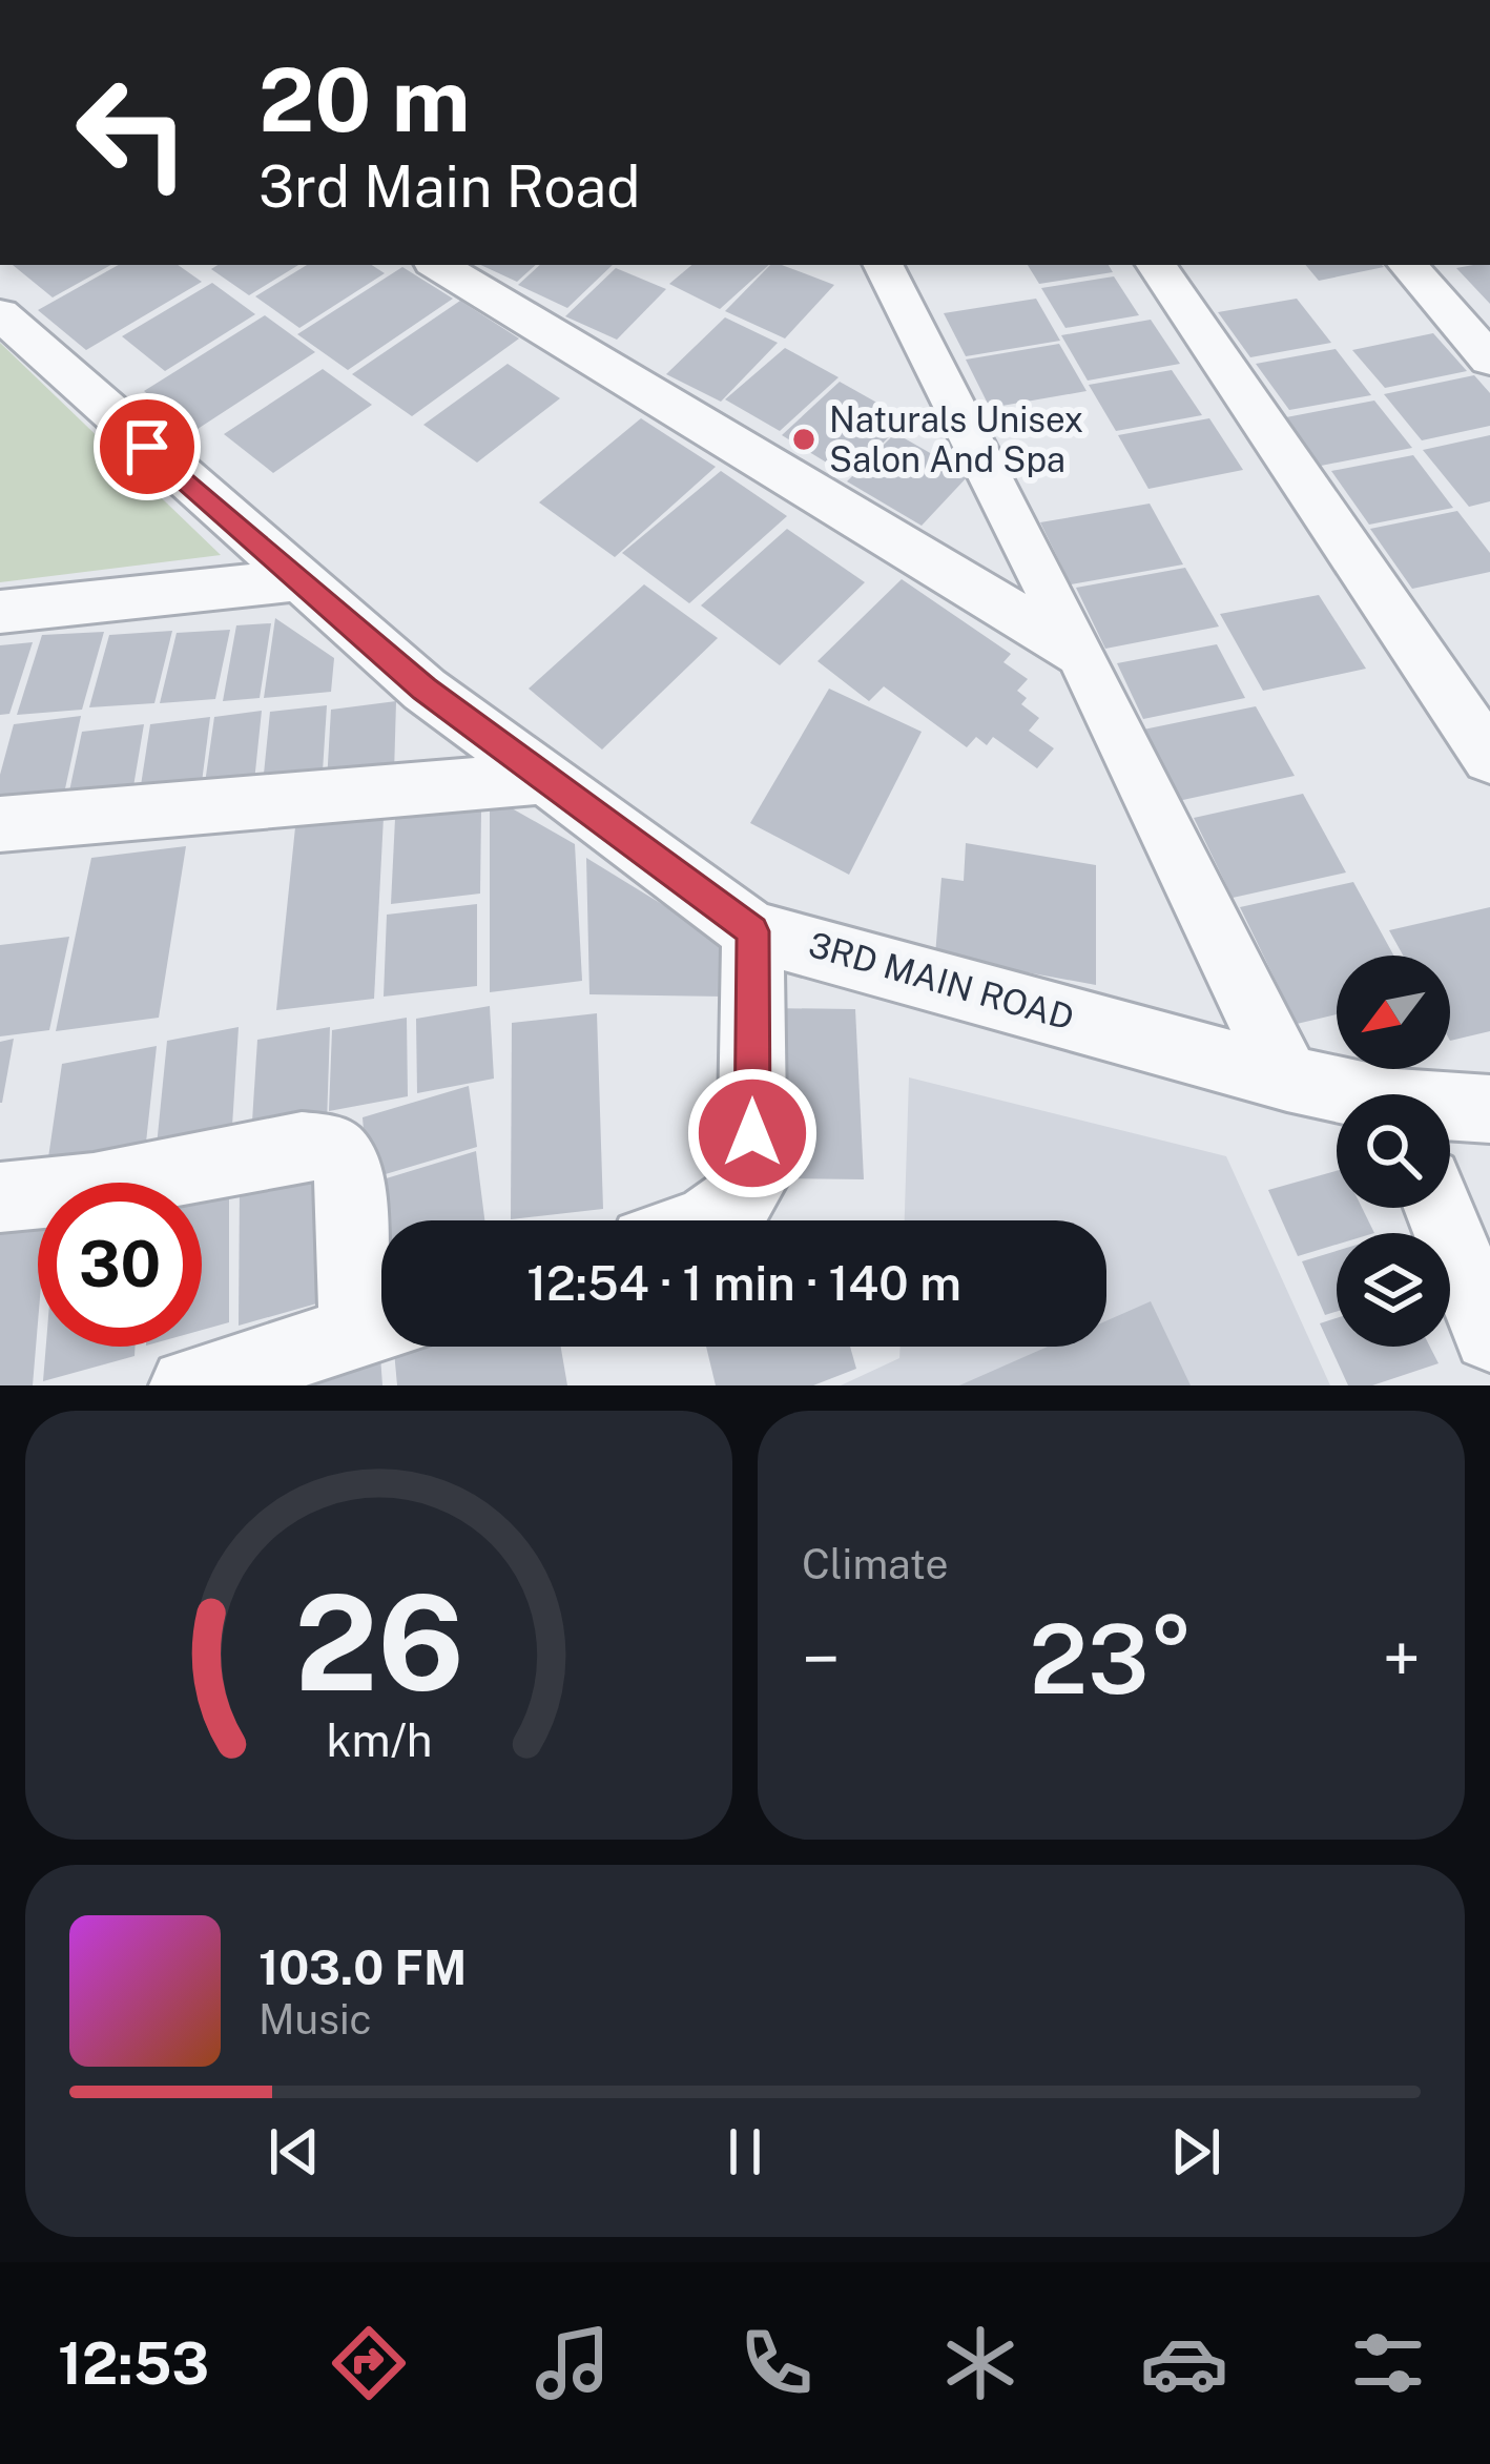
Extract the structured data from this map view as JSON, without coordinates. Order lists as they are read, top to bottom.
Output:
{
  "streets": {
    "street": ["3RD MAIN ROAD"]
  },
  "places": ["Naturals Unisex Salon And Spa"],
  "north": "bottom left",
  "page": {
    "turn": ["20 m", "3rd Main Road"],
    "limit": "30",
    "trip": "12:54 · 1 min · 140 m",
    "tile": "Climate",
    "heat": ["−", "23°", "+"],
    "song": ["103.0 FM", "Music"],
    "tabs": "12:53",
    "gauge": ["26", "km/h"]
  }
}
